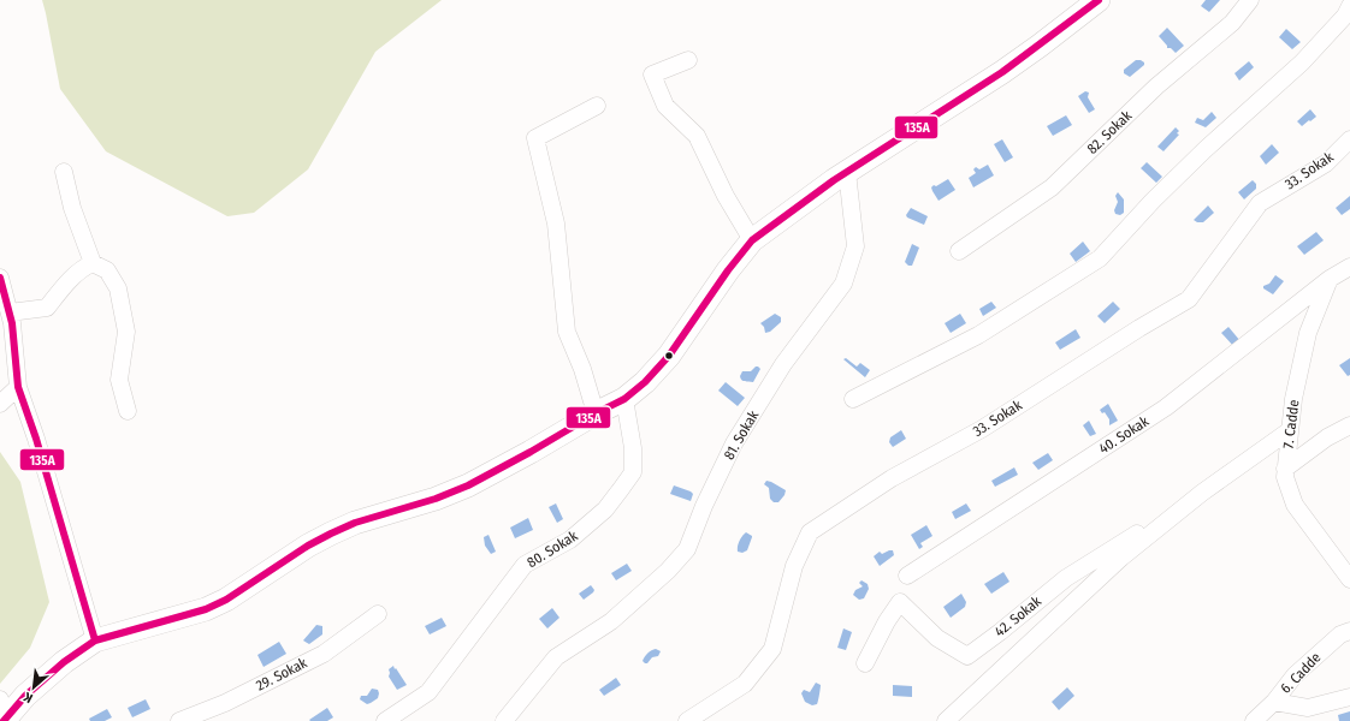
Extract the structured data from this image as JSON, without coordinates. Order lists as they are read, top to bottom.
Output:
{
  "streets": {
    "street": [
      "82. Sokak",
      "33. Sokak",
      "7. Cadde",
      "81. Sokak",
      "40. Sokak",
      "80. Sokak",
      "42. Sokak",
      "6. Cadde",
      "29. Sokak"
    ]
  },
  "crossings": [
    ["7. Cadde", "40. Sokak"],
    ["7. Cadde", "42. Sokak"]
  ],
  "lines": ["transit line 135A"],
  "north": "bottom left"
}
